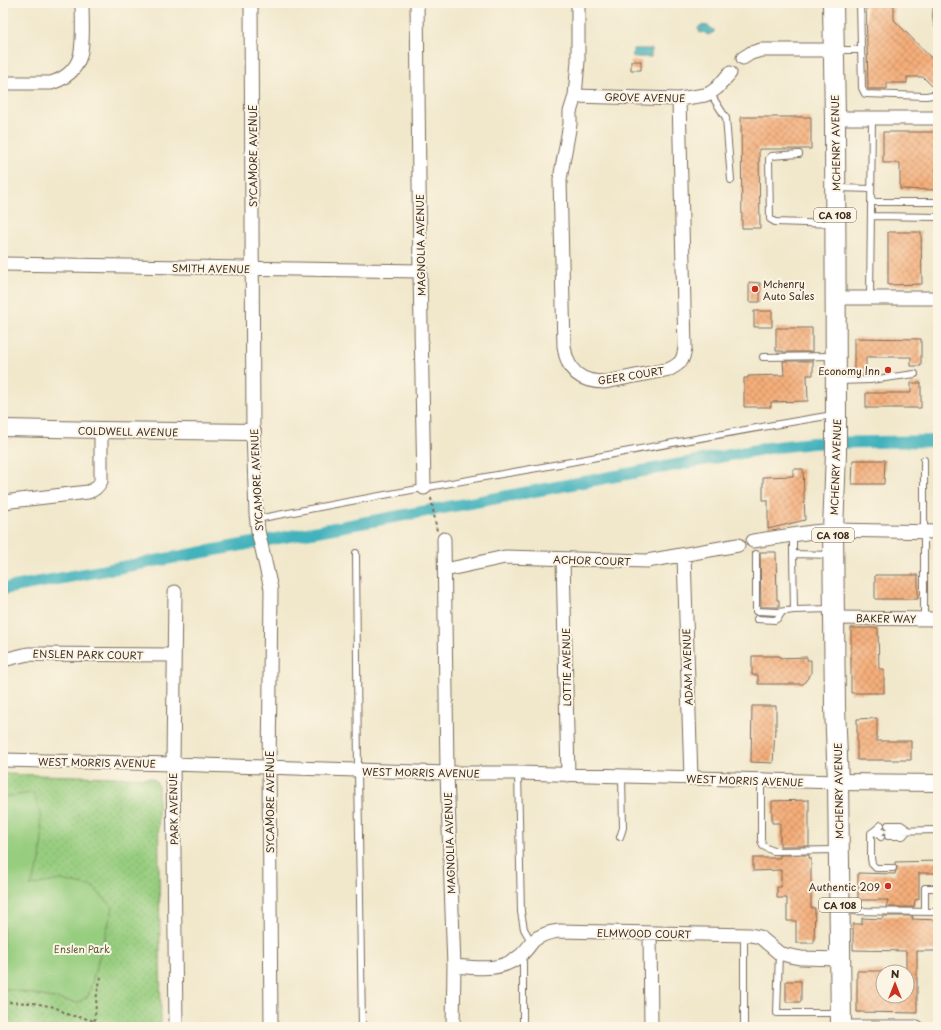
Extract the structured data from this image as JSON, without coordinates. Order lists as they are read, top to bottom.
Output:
{
  "streets": {
    "main road": ["MCHENRY AVENUE", "CA 108"],
    "street": [
      "GROVE AVENUE",
      "SYCAMORE AVENUE",
      "MAGNOLIA AVENUE",
      "SMITH AVENUE",
      "GEER COURT",
      "COLDWELL AVENUE",
      "ACHOR COURT",
      "BAKER WAY",
      "ENSLEN PARK COURT",
      "LOTTIE AVENUE",
      "ADAM AVENUE",
      "WEST MORRIS AVENUE",
      "PARK AVENUE",
      "ELMWOOD COURT"
    ]
  },
  "crossings": [
    ["GROVE AVENUE", "GEER COURT"],
    ["MCHENRY AVENUE", "BAKER WAY"],
    ["MCHENRY AVENUE", "WEST MORRIS AVENUE"],
    ["MCHENRY AVENUE", "ELMWOOD COURT"],
    ["SYCAMORE AVENUE", "SMITH AVENUE"],
    ["SYCAMORE AVENUE", "COLDWELL AVENUE"],
    ["SYCAMORE AVENUE", "WEST MORRIS AVENUE"],
    ["MAGNOLIA AVENUE", "SMITH AVENUE"],
    ["MAGNOLIA AVENUE", "ACHOR COURT"],
    ["MAGNOLIA AVENUE", "WEST MORRIS AVENUE"],
    ["MAGNOLIA AVENUE", "ELMWOOD COURT"],
    ["ACHOR COURT", "LOTTIE AVENUE"],
    ["ACHOR COURT", "ADAM AVENUE"],
    ["ENSLEN PARK COURT", "PARK AVENUE"],
    ["LOTTIE AVENUE", "WEST MORRIS AVENUE"],
    ["ADAM AVENUE", "WEST MORRIS AVENUE"],
    ["WEST MORRIS AVENUE", "PARK AVENUE"]
  ],
  "parks": ["Enslen Park"],
  "places": ["Mchenry Auto Sales", "Economy Inn", "Authentic 209"],
  "north": "top"
}
